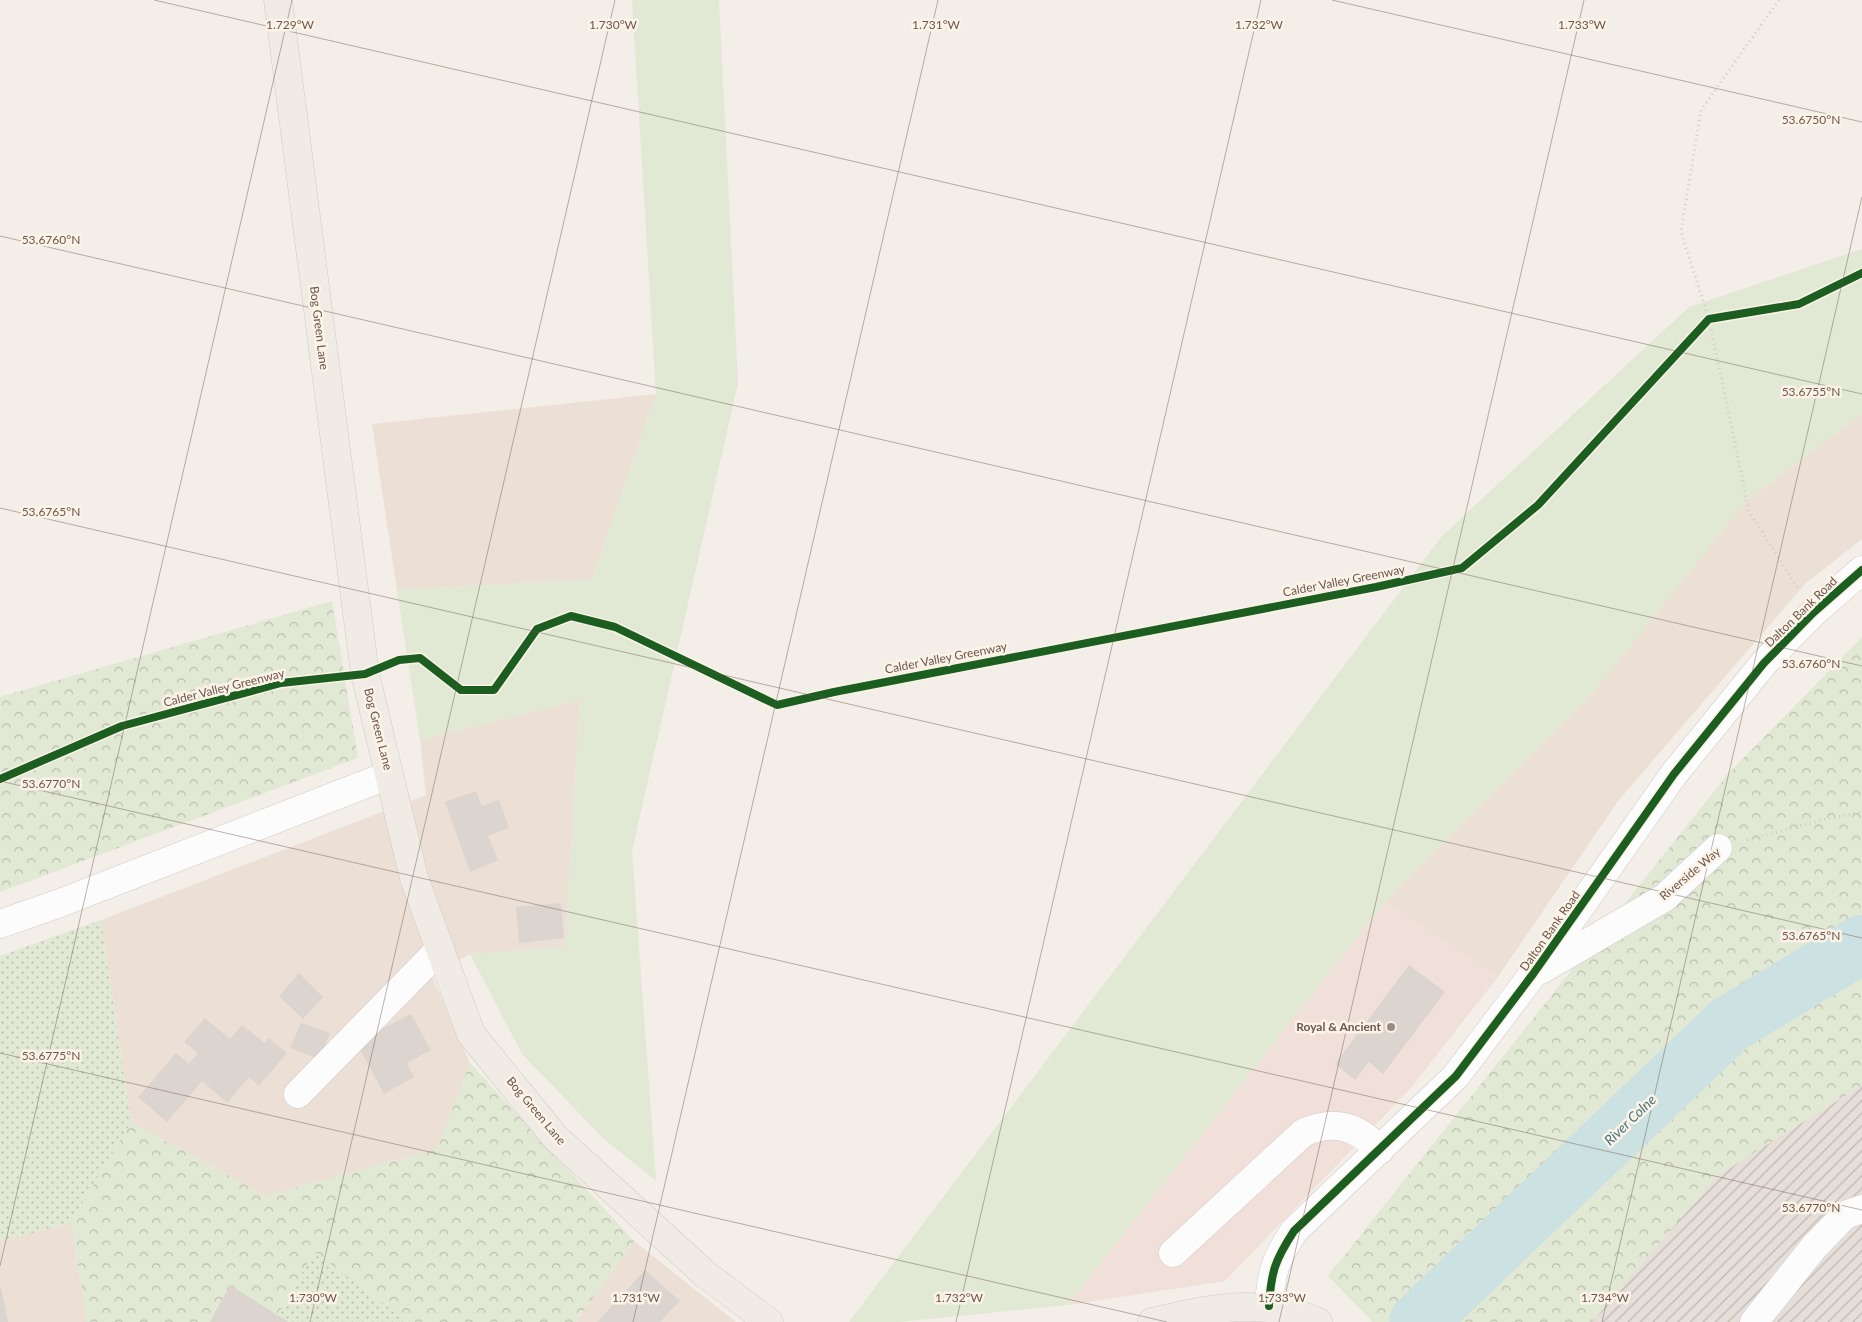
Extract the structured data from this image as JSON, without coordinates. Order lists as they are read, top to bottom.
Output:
{
  "streets": {
    "main road": ["Bog Green Lane"],
    "street": ["Dalton Bank Road", "Riverside Way"],
    "cycle path": ["Calder Valley Greenway"]
  },
  "crossings": [
    ["Dalton Bank Road", "Riverside Way"]
  ],
  "water": ["River Colne"],
  "places": ["Royal & Ancient"],
  "coordinates": [
    "1.730°W",
    "1.731°W",
    "1.732°W",
    "1.733°W",
    "1.729°W",
    "53.6750°N",
    "53.6760°N",
    "53.6755°N",
    "53.6765°N",
    "53.6770°N",
    "53.6775°N",
    "1.734°W"
  ]
}
